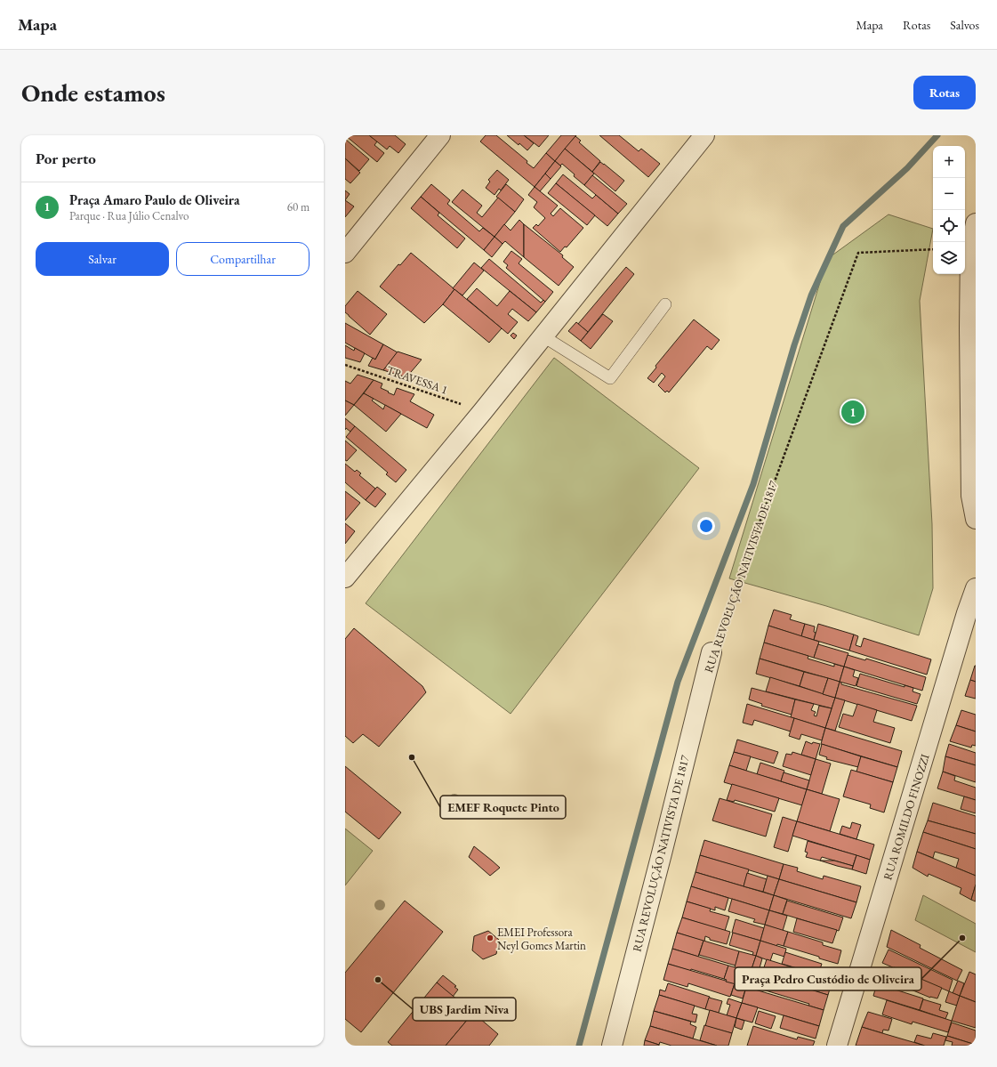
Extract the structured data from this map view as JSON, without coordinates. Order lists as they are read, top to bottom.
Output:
{
  "streets": {
    "street": ["RUA REVOLUÇÃO NATIVISTA DE 1817", "RUA ROMILDO FINOZZI"],
    "path": ["TRAVESSA 1"]
  },
  "places": [
    "EMEF Roquete Pinto",
    "EMEI Professora Neyl Gomes Martin",
    "Praça Pedro Custódio de Oliveira",
    "UBS Jardim Niva"
  ],
  "page": {
    "header": "Mapa",
    "nav": ["Mapa", "Rotas", "Salvos"],
    "buttons": [
      "Rotas",
      ["Salvar", "Compartilhar"]
    ],
    "title": "Onde estamos",
    "heading": "Por perto",
    "map_buttons": ["+", "−"],
    "list": [
      {
        "mark": "1",
        "name": "Praça Amaro Paulo de Oliveira",
        "note": "Parque · Rua Júlio Cenalvo",
        "value": "60 m"
      }
    ],
    "pins": "1"
  }
}
